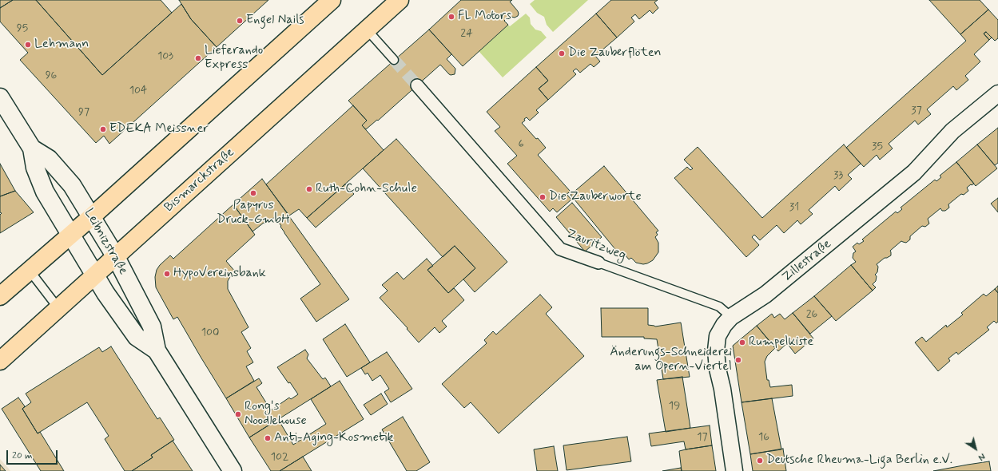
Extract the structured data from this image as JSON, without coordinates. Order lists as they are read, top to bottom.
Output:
{
  "streets": {
    "main road": ["Bismarckstraße"],
    "street": ["Leibnizstraße", "Zauritzweg", "Zillestraße"]
  },
  "crossings": [
    ["Bismarckstraße", "Leibnizstraße"],
    ["Zauritzweg", "Zillestraße"]
  ],
  "places": [
    "FL Motors",
    "Engel Nails",
    "Lehmann",
    "Die Zauberflöten",
    "Lieferando Express",
    "EDEKA Meissner",
    "Ruth-Cohn-Schule",
    "Papyrus Druck-GmbH",
    "Die Zauberworte",
    "HypoVereinsbank",
    "Rumpelkiste",
    "Änderungs-Schneiderei am Opern-Viertel",
    "Rong's Noodlehouse",
    "Anti-Aging-Kosmetik",
    "Deutsche Rheuma-Liga Berlin e.V."
  ],
  "house_numbers": [
    "95",
    "24",
    "103",
    "96",
    "104",
    "37",
    "97",
    "6",
    "35",
    "33",
    "31",
    "26",
    "100",
    "19",
    "17",
    "16",
    "102"
  ],
  "scale_bar": "20 m",
  "north": "bottom right"
}
